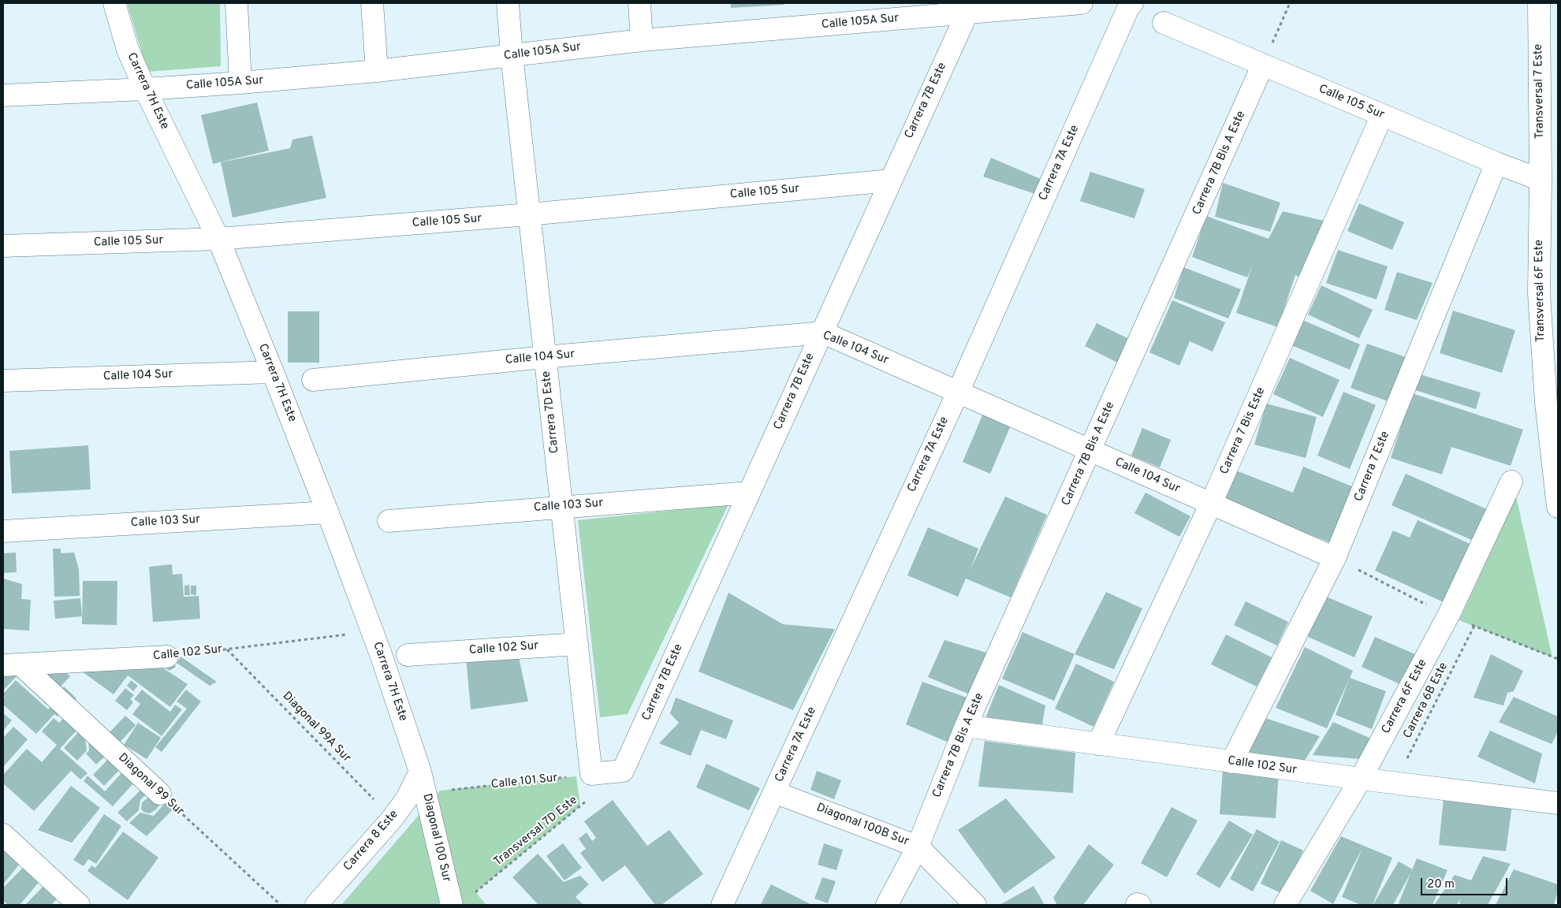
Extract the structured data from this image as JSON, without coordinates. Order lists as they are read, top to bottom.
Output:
{
  "streets": {
    "street": [
      "Calle 105A Sur",
      "Carrera 7H Este",
      "Transversal 7 Este",
      "Carrera 7B Este",
      "Calle 105 Sur",
      "Carrera 7A Este",
      "Carrera 7B Bis A Este",
      "Transversal 6F Este",
      "Calle 104 Sur",
      "Carrera 7D Este",
      "Carrera 7 Bis Este",
      "Carrera 7 Este",
      "Calle 103 Sur",
      "Calle 102 Sur",
      "Carrera 6F Este",
      "Diagonal 99 Sur",
      "Diagonal 100B Sur",
      "Diagonal 100 Sur",
      "Carrera 8 Este"
    ],
    "path": [
      "Carrera 6B Este",
      "Diagonal 99A Sur",
      "Calle 101 Sur",
      "Transversal 7D Este"
    ]
  },
  "crossings": [
    ["Calle 105A Sur", "Carrera 7H Este"],
    ["Calle 105A Sur", "Carrera 7B Este"],
    ["Calle 105A Sur", "Carrera 7D Este"],
    ["Carrera 7H Este", "Calle 105 Sur"],
    ["Carrera 7H Este", "Calle 104 Sur"],
    ["Carrera 7H Este", "Calle 103 Sur"],
    ["Carrera 7H Este", "Calle 102 Sur"],
    ["Carrera 7H Este", "Diagonal 100 Sur"],
    ["Carrera 7H Este", "Carrera 8 Este"],
    ["Transversal 7 Este", "Calle 105 Sur"],
    ["Transversal 7 Este", "Transversal 6F Este"],
    ["Carrera 7B Este", "Calle 105 Sur"],
    ["Carrera 7B Este", "Calle 104 Sur"],
    ["Carrera 7B Este", "Carrera 7D Este"],
    ["Carrera 7B Este", "Calle 103 Sur"],
    ["Carrera 7B Este", "Calle 101 Sur"],
    ["Calle 105 Sur", "Carrera 7B Bis A Este"],
    ["Calle 105 Sur", "Transversal 6F Este"],
    ["Calle 105 Sur", "Carrera 7D Este"],
    ["Calle 105 Sur", "Carrera 7 Bis Este"],
    ["Calle 105 Sur", "Carrera 7 Este"],
    ["Carrera 7A Este", "Calle 104 Sur"],
    ["Carrera 7A Este", "Diagonal 100B Sur"],
    ["Carrera 7B Bis A Este", "Calle 104 Sur"],
    ["Carrera 7B Bis A Este", "Calle 102 Sur"],
    ["Carrera 7B Bis A Este", "Diagonal 100B Sur"],
    ["Calle 104 Sur", "Carrera 7D Este"],
    ["Calle 104 Sur", "Carrera 7 Bis Este"],
    ["Calle 104 Sur", "Carrera 7 Este"],
    ["Carrera 7D Este", "Calle 103 Sur"],
    ["Carrera 7D Este", "Calle 102 Sur"],
    ["Carrera 7D Este", "Calle 101 Sur"],
    ["Carrera 7 Bis Este", "Calle 102 Sur"],
    ["Carrera 7 Este", "Calle 102 Sur"],
    ["Calle 102 Sur", "Carrera 6F Este"],
    ["Calle 102 Sur", "Carrera 6B Este"],
    ["Calle 102 Sur", "Diagonal 99A Sur"],
    ["Calle 102 Sur", "Diagonal 99 Sur"],
    ["Diagonal 99A Sur", "Carrera 8 Este"],
    ["Calle 101 Sur", "Diagonal 100 Sur"],
    ["Transversal 7D Este", "Diagonal 100 Sur"],
    ["Diagonal 100 Sur", "Carrera 8 Este"]
  ],
  "scale_bar": "20 m"
}
